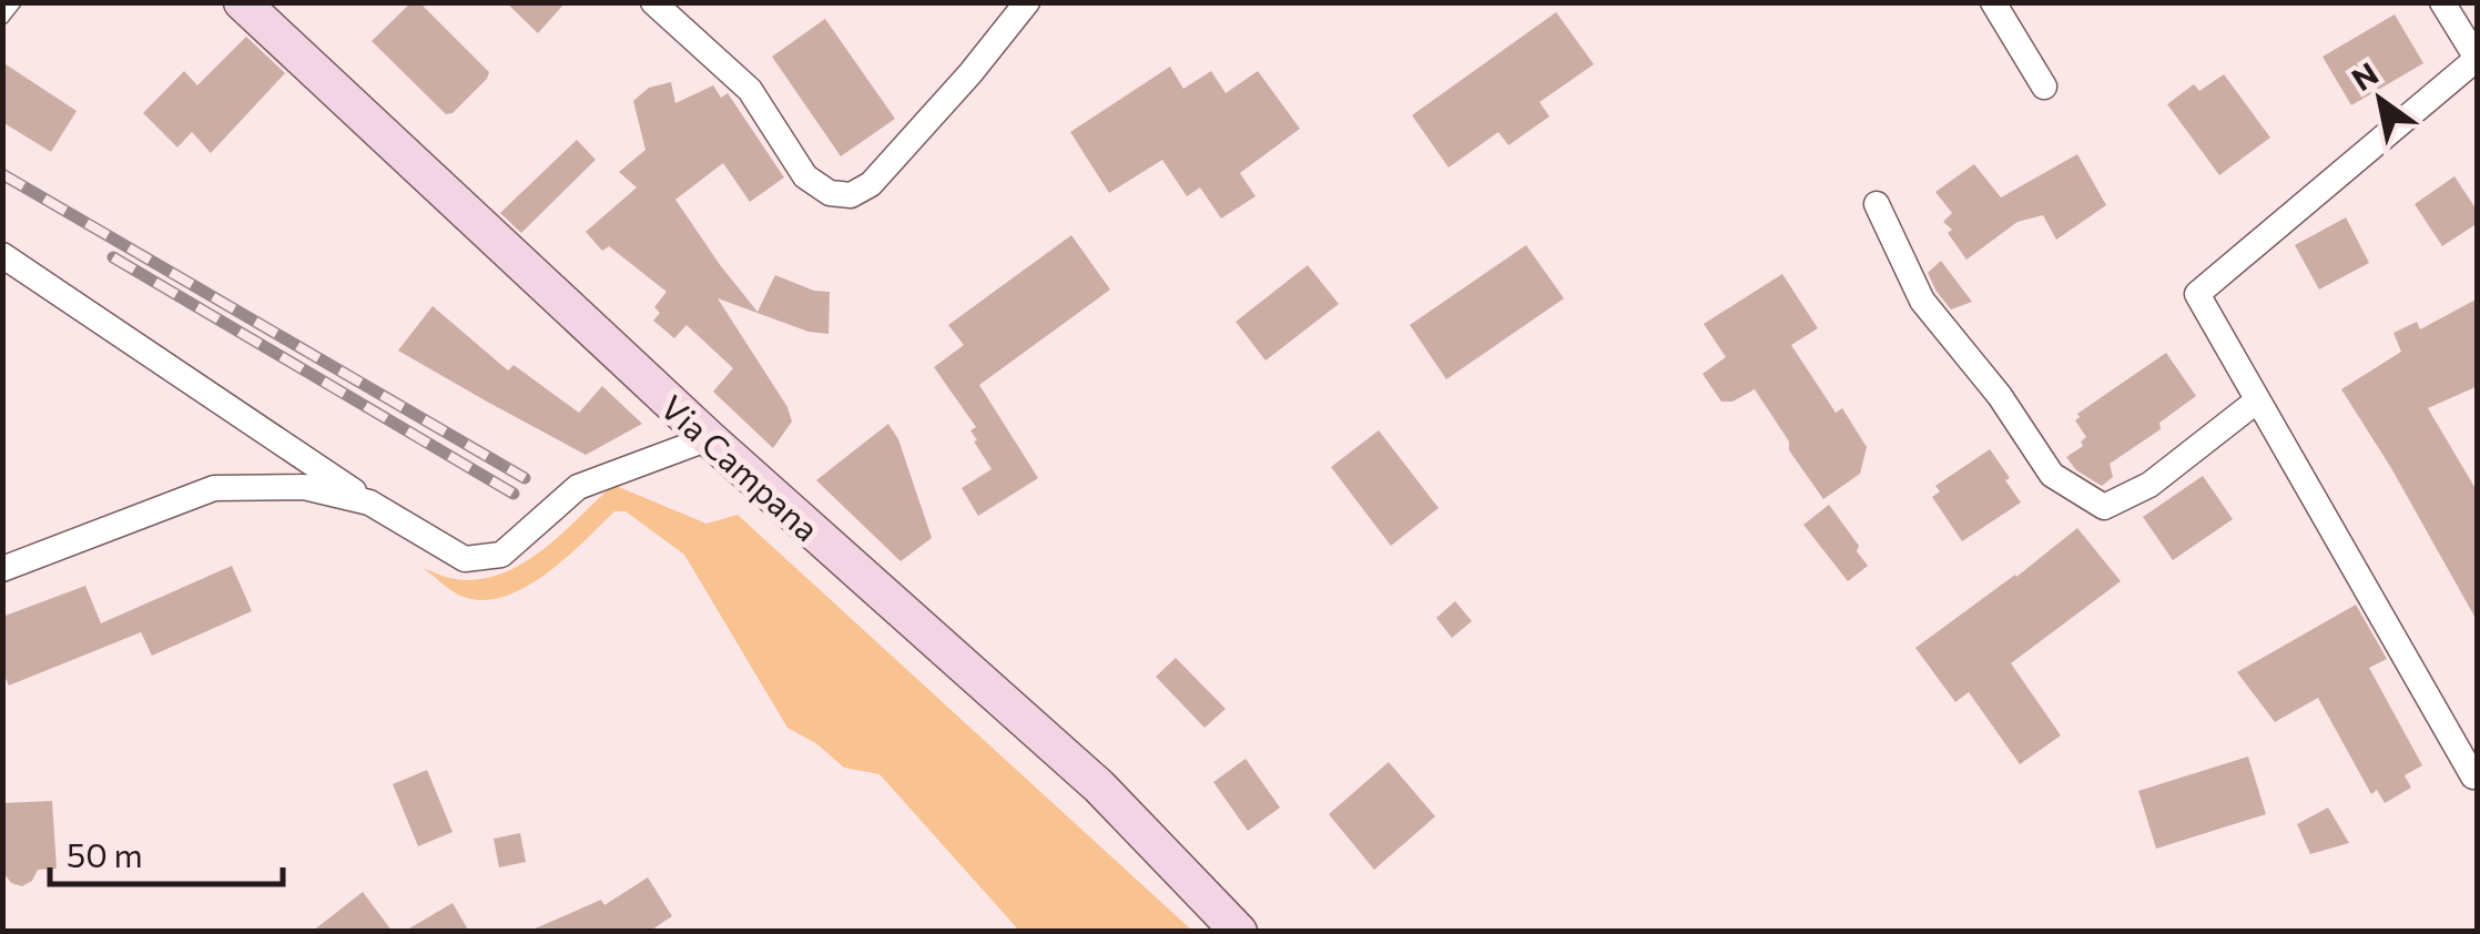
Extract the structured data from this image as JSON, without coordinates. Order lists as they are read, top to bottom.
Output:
{
  "streets": {
    "main road": ["Via Campana"]
  },
  "scale_bar": "50 m",
  "north": "top left"
}
